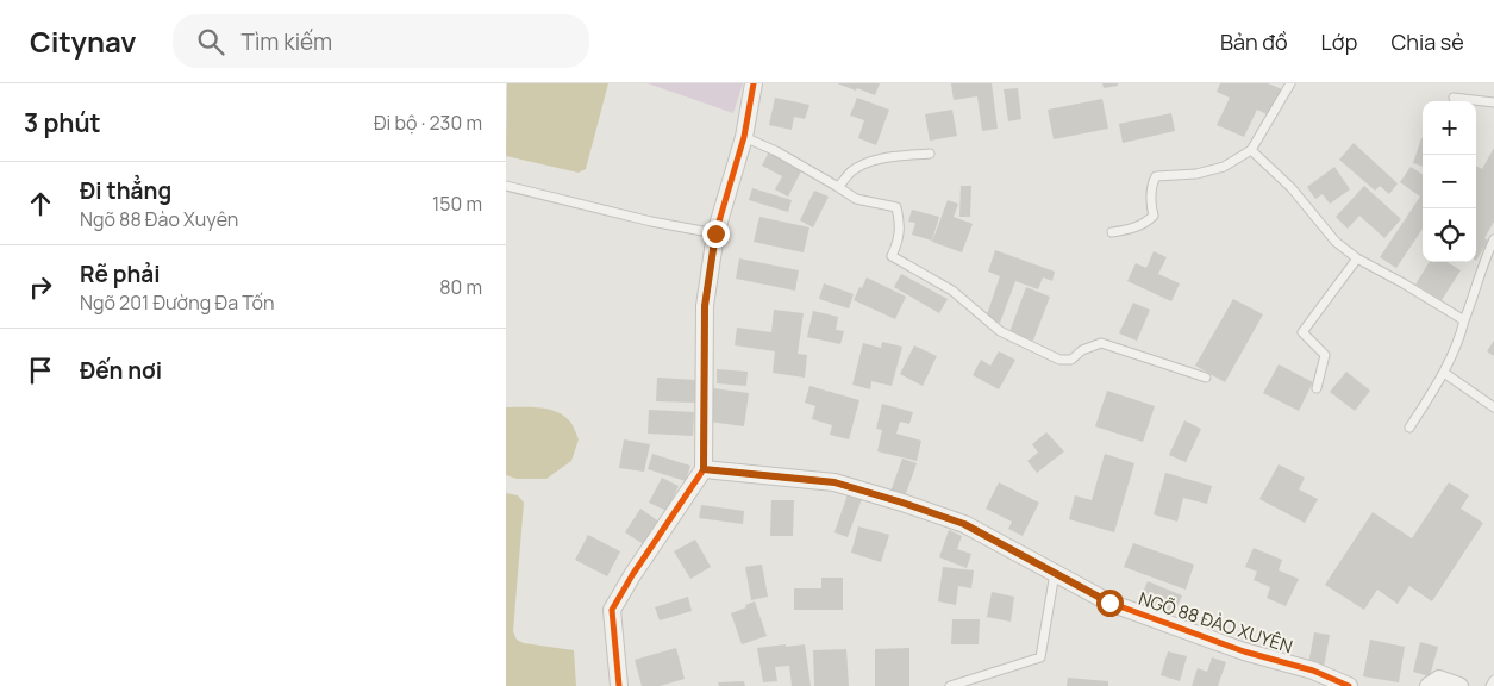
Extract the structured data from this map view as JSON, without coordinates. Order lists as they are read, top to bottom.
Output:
{
  "streets": {
    "street": ["NGÕ 88 ĐÀO XUYÊN"]
  },
  "page": {
    "header": "Citynav",
    "search": "Tìm kiếm",
    "nav": ["Bản đồ", "Lớp", "Chia sẻ"],
    "heading": ["3 phút", "Đi bộ · 230 m"],
    "map_buttons": ["+", "−"],
    "list": [
      ["Đi thẳng", "Ngõ 88 Đào Xuyên", "150 m"],
      ["Rẽ phải", "Ngõ 201 Đường Đa Tốn", "80 m"],
      "Đến nơi"
    ]
  }
}
